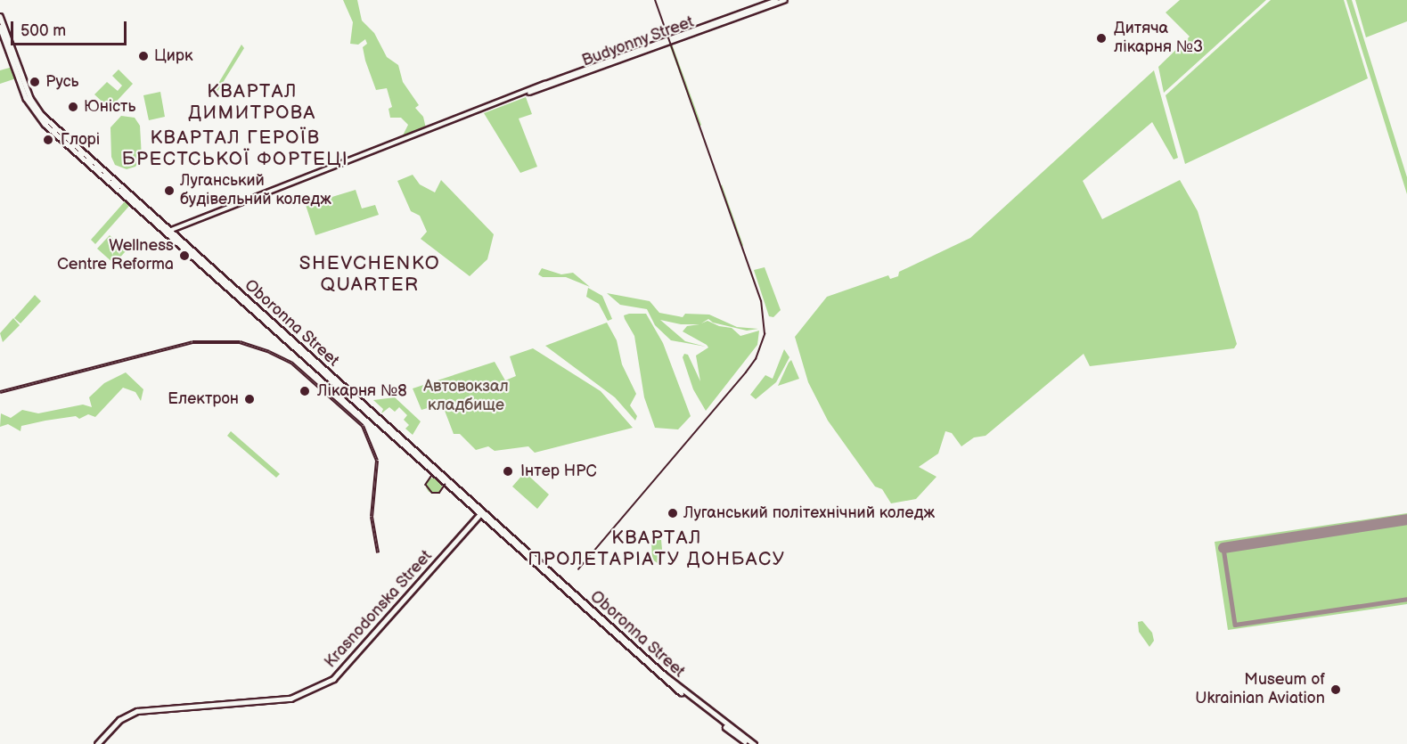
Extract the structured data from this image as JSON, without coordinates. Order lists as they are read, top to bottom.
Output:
{
  "streets": {
    "main road": ["Budyonny Street", "Oboronna Street", "Krasnodonska Street"]
  },
  "crossings": [
    ["Budyonny Street", "Oboronna Street"],
    ["Oboronna Street", "Krasnodonska Street"]
  ],
  "districts": [
    "КВАРТАЛ ДИМИТРОВА",
    "КВАРТАЛ ГЕРОЇВ БРЕСТСЬКОЇ ФОРТЕЦІ",
    "SHEVCHENKO QUARTER",
    "КВАРТАЛ ПРОЛЕТАРІАТУ ДОНБАСУ"
  ],
  "parks": ["Автовокзал кладбище"],
  "places": [
    "Дитяча лікарня №3",
    "Цирк",
    "Русь",
    "Юність",
    "Глорі",
    "Луганський будівельний коледж",
    "Wellness Centre Reforma",
    "Лікарня №8",
    "Електрон",
    "Інтер НРС",
    "Луганський політехнічний коледж",
    "Museum of Ukrainian Aviation"
  ],
  "scale_bar": "500 m"
}
